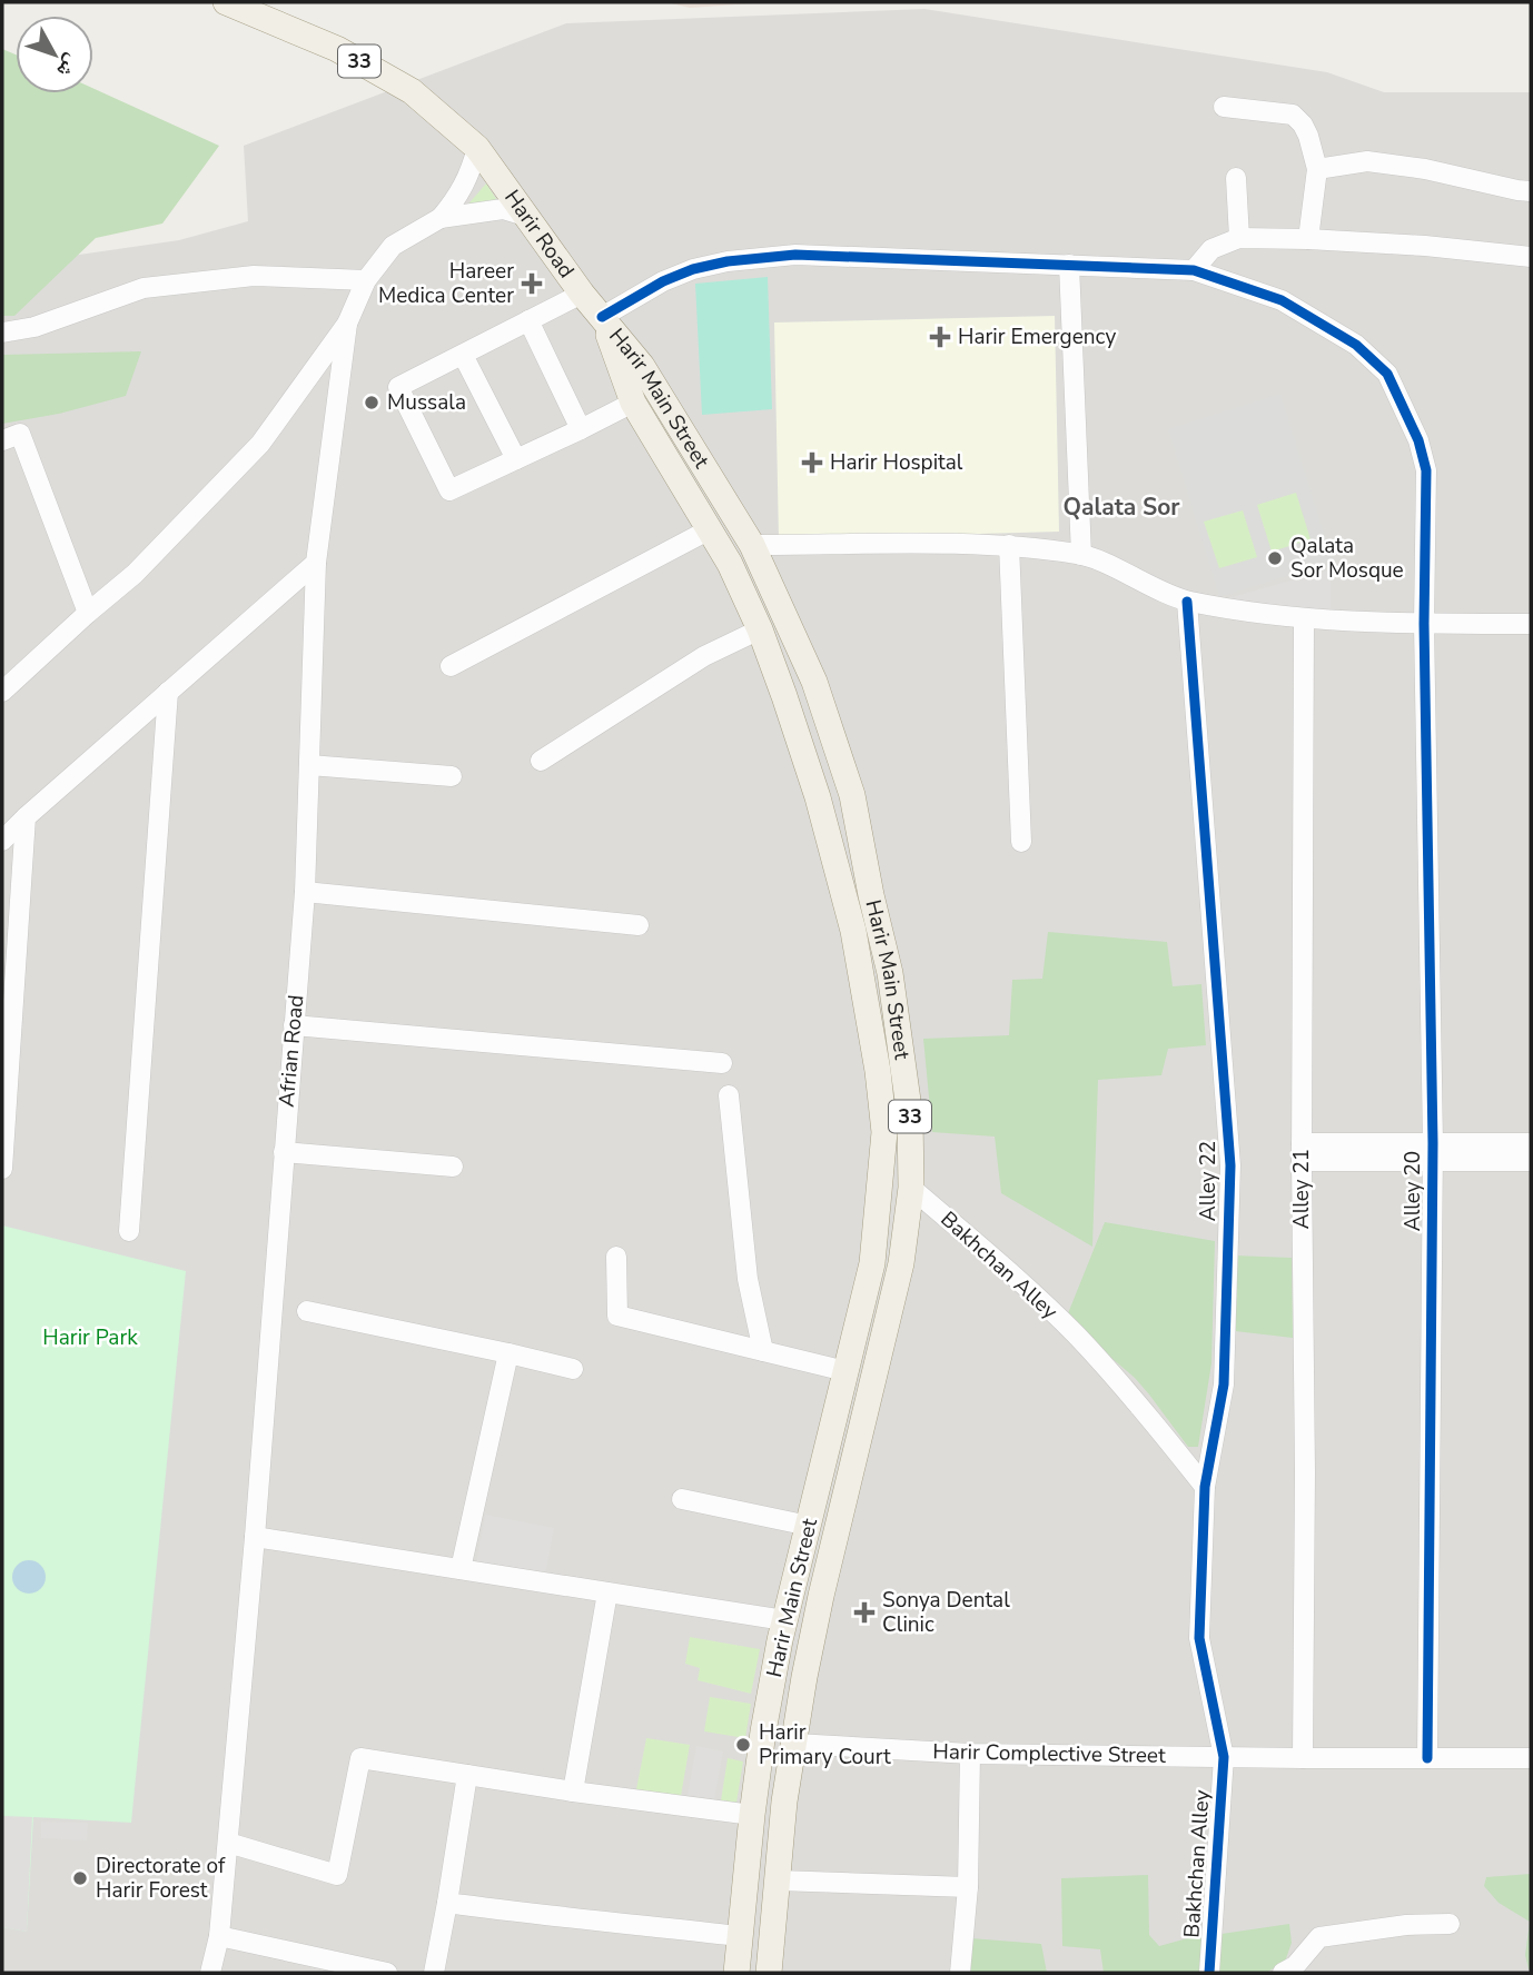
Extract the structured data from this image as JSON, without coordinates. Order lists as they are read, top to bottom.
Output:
{
  "streets": {
    "main road": ["33", "Harir Road", "Harir Main Street"],
    "street": [
      "Afrian Road",
      "Alley 22",
      "Alley 21",
      "Alley 20",
      "Bakhchan Alley",
      "Harir Complective Street"
    ]
  },
  "crossings": [
    ["33", "Harir Road"],
    ["Harir Road", "Harir Main Street"],
    ["Harir Road", "Alley 20"],
    ["Harir Main Street", "Alley 20"],
    ["Harir Main Street", "Bakhchan Alley"],
    ["Harir Main Street", "Harir Complective Street"],
    ["Alley 22", "Bakhchan Alley"],
    ["Alley 22", "Harir Complective Street"],
    ["Alley 21", "Harir Complective Street"],
    ["Alley 20", "Harir Complective Street"],
    ["Bakhchan Alley", "Harir Complective Street"]
  ],
  "districts": ["Qalata Sor"],
  "parks": ["Harir Park"],
  "places": {
    "health": [
      "Hareer Medica Center",
      "Harir Emergency",
      "‌Harir Hospital",
      "Sonya Dental Clinic"
    ],
    "other": [
      "Mussala",
      "Qalata Sor Mosque",
      "Harir Primary Court",
      "Directorate of Harir Forest"
    ]
  },
  "north": "bottom right"
}
